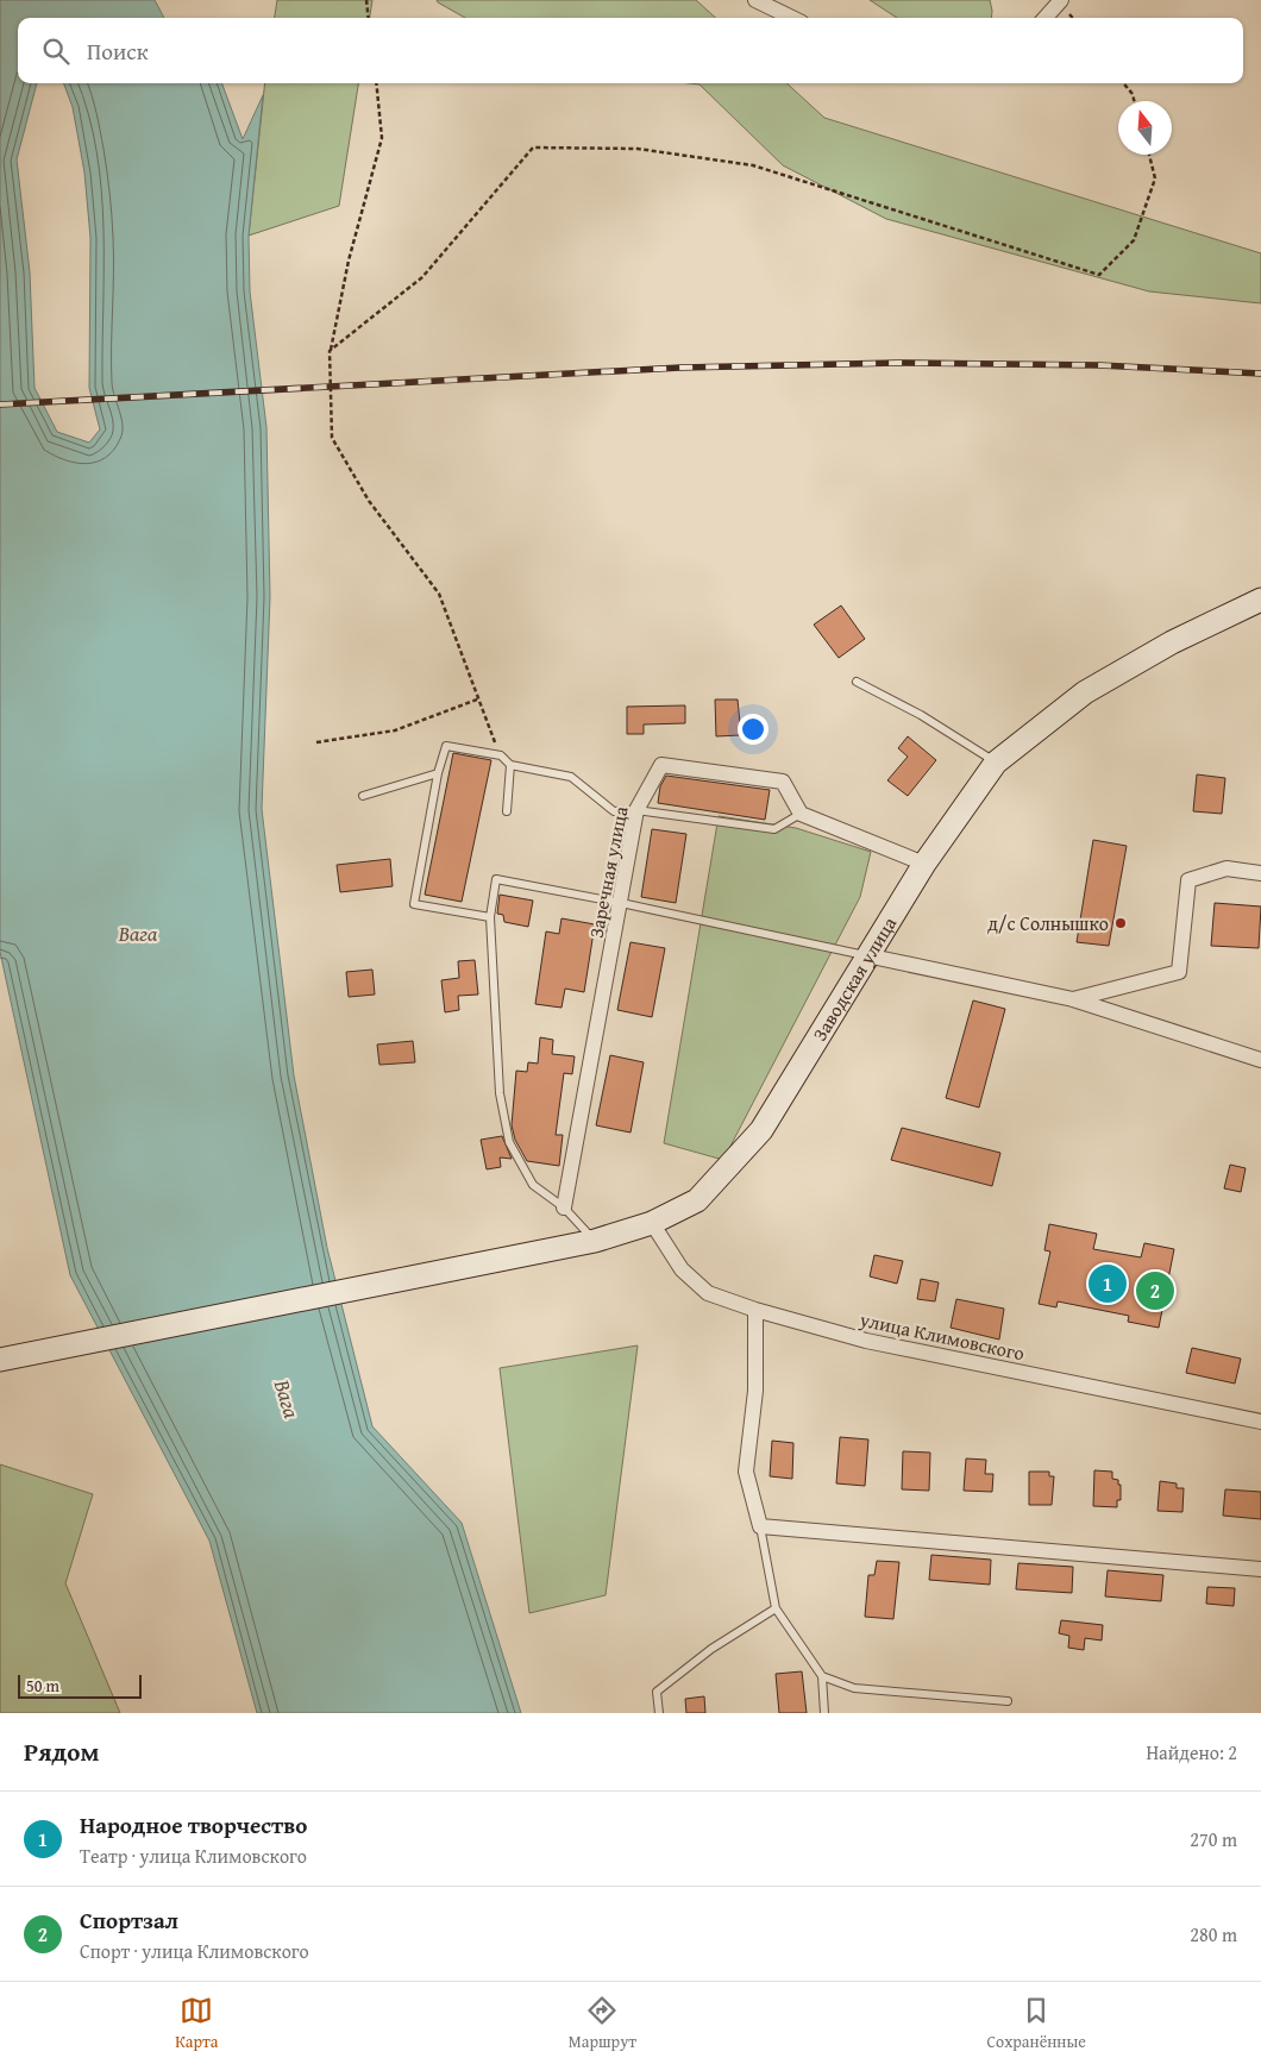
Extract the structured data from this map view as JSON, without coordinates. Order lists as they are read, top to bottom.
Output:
{
  "streets": {
    "main road": ["Заводская улица"],
    "street": ["Заречная улица", "улица Климовского"]
  },
  "crossings": [
    ["Заводская улица", "улица Климовского"]
  ],
  "water": ["Вага"],
  "places": ["д/с Солнышко"],
  "scale_bar": "50 m",
  "north": "top",
  "page": {
    "search": "Поиск",
    "pins": ["1", "2"],
    "scale": "50 m",
    "heading": ["Рядом", "Найдено: 2"],
    "list": [
      {
        "mark": "1",
        "name": "Народное творчество",
        "note": "Театр · улица Климовского",
        "value": "270 m"
      },
      {
        "mark": "2",
        "name": "Спортзал",
        "note": "Спорт · улица Климовского",
        "value": "280 m"
      }
    ],
    "nav": ["Карта", "Маршрут", "Сохранённые"]
  }
}
